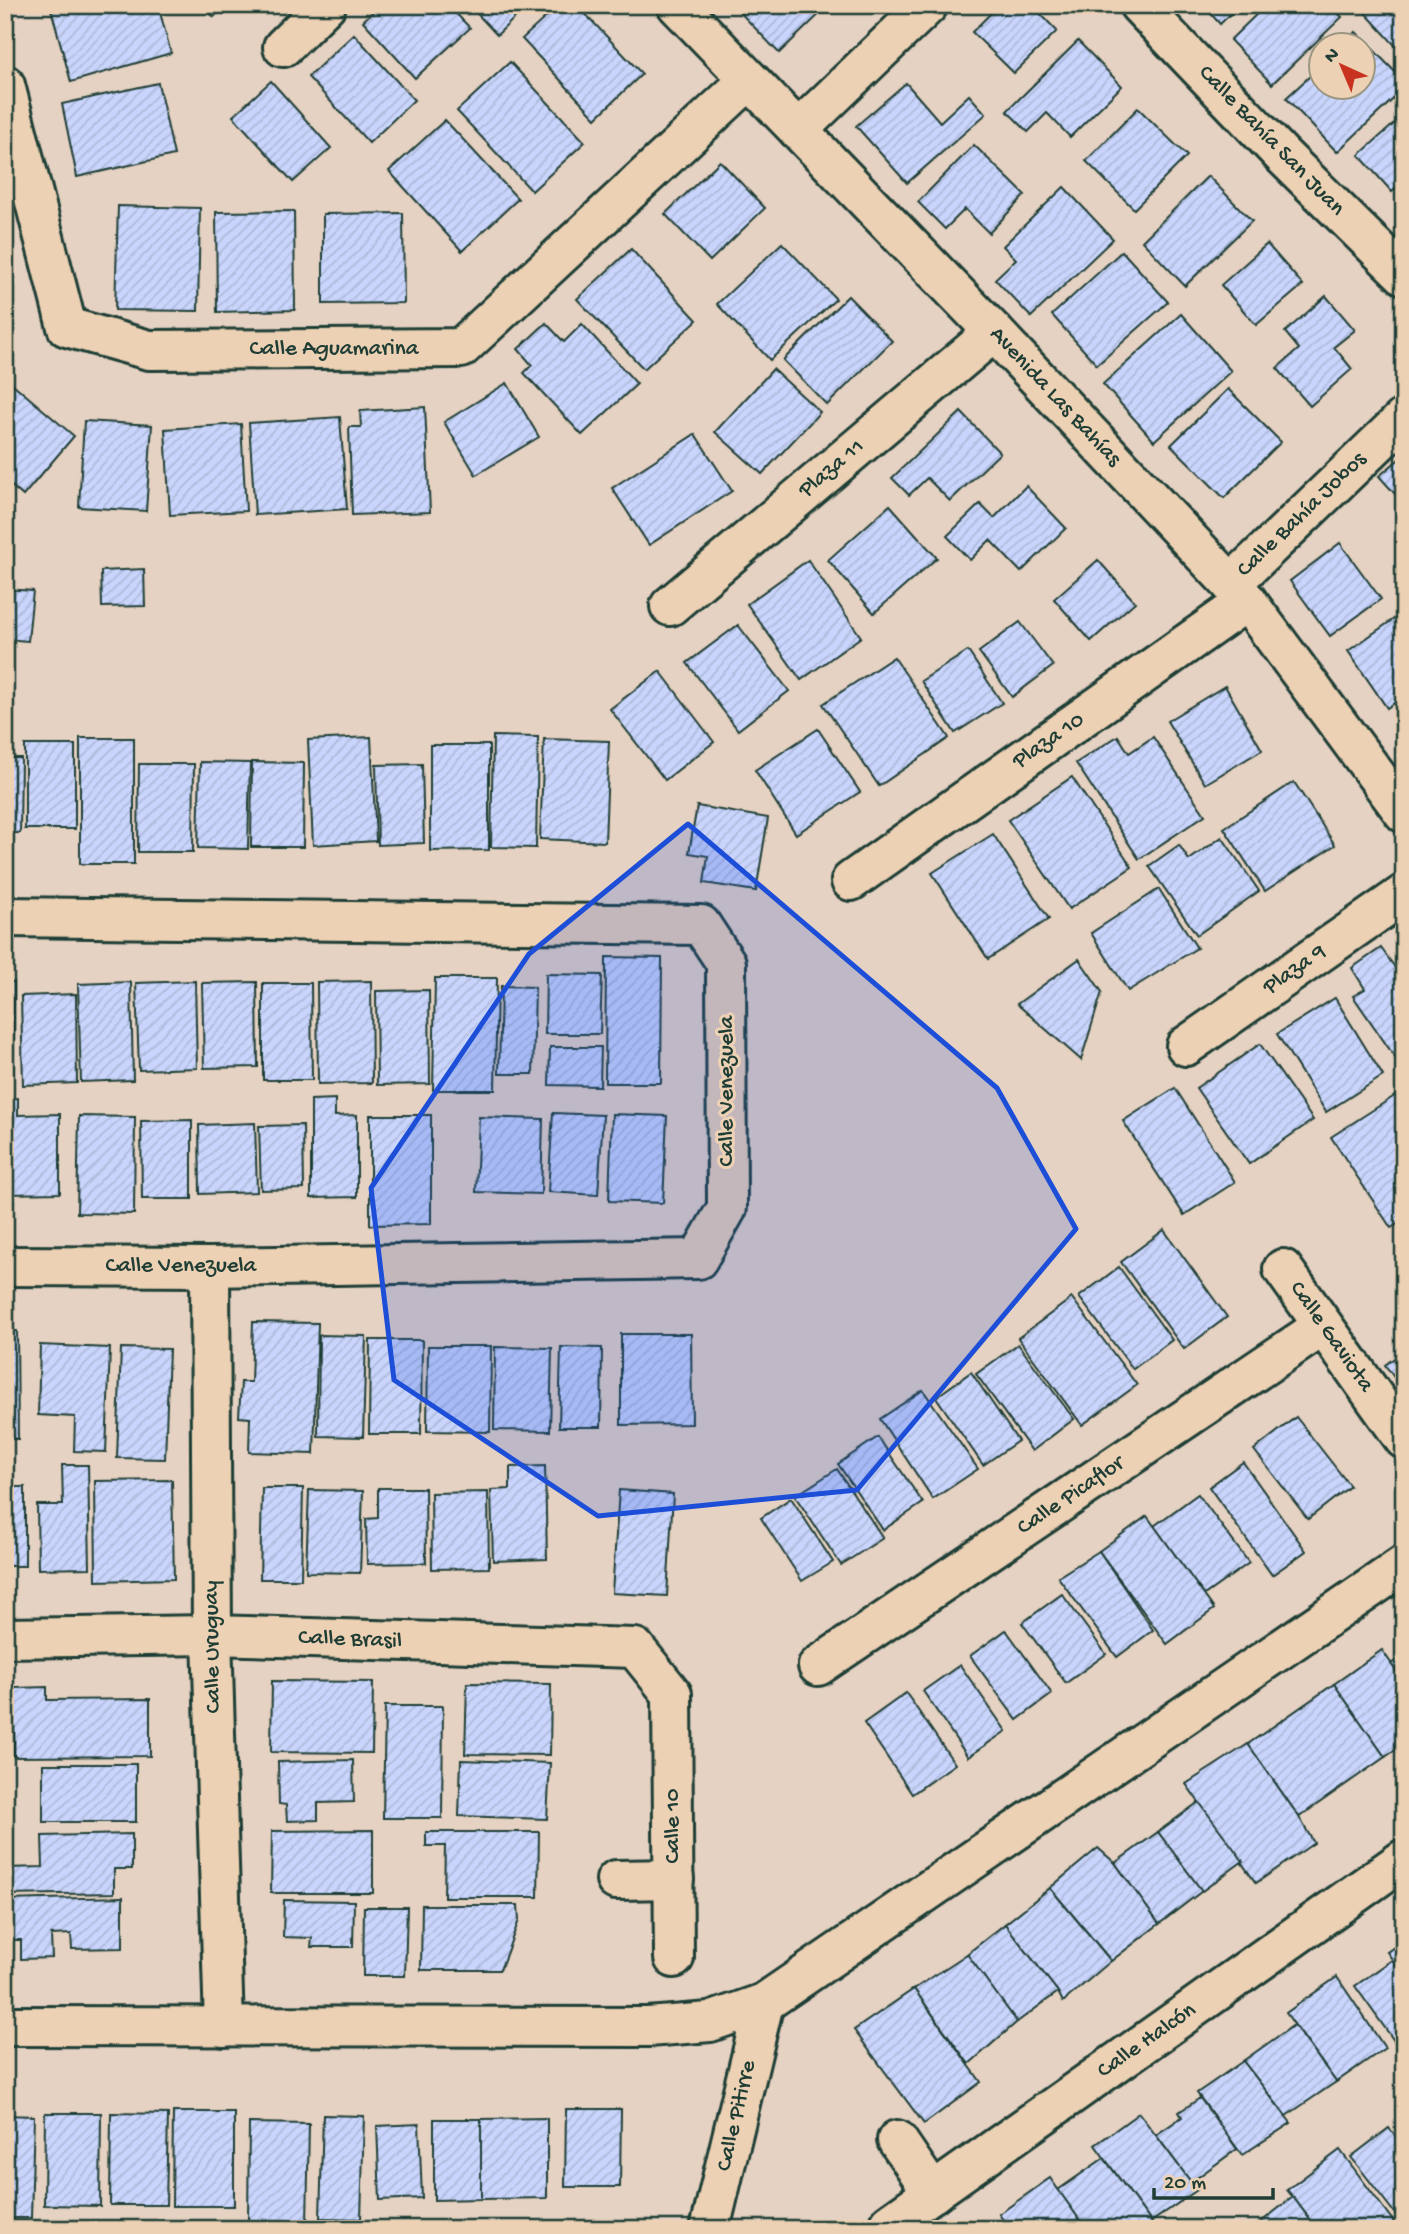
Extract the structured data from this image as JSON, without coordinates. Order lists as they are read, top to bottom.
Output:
{
  "streets": {
    "street": [
      "Calle Bahía San Juan",
      "Calle Aguamarina",
      "Avenida Las Bahías",
      "Plaza 11",
      "Calle Bahía Jobos",
      "Plaza 10",
      "Plaza 9",
      "Calle Venezuela",
      "Calle Gaviota",
      "Calle Picaflor",
      "Calle Brasil",
      "Calle Uruguay",
      "Calle 10",
      "Calle Halcón",
      "Calle Pitirre"
    ]
  },
  "crossings": [
    ["Calle Aguamarina", "Avenida Las Bahías"],
    ["Avenida Las Bahías", "Plaza 11"],
    ["Avenida Las Bahías", "Calle Bahía Jobos"],
    ["Avenida Las Bahías", "Plaza 10"],
    ["Calle Bahía Jobos", "Plaza 10"],
    ["Calle Venezuela", "Calle Uruguay"],
    ["Calle Gaviota", "Calle Picaflor"],
    ["Calle Brasil", "Calle Uruguay"],
    ["Calle Brasil", "Calle 10"]
  ],
  "scale_bar": "20 m",
  "north": "top left"
}
